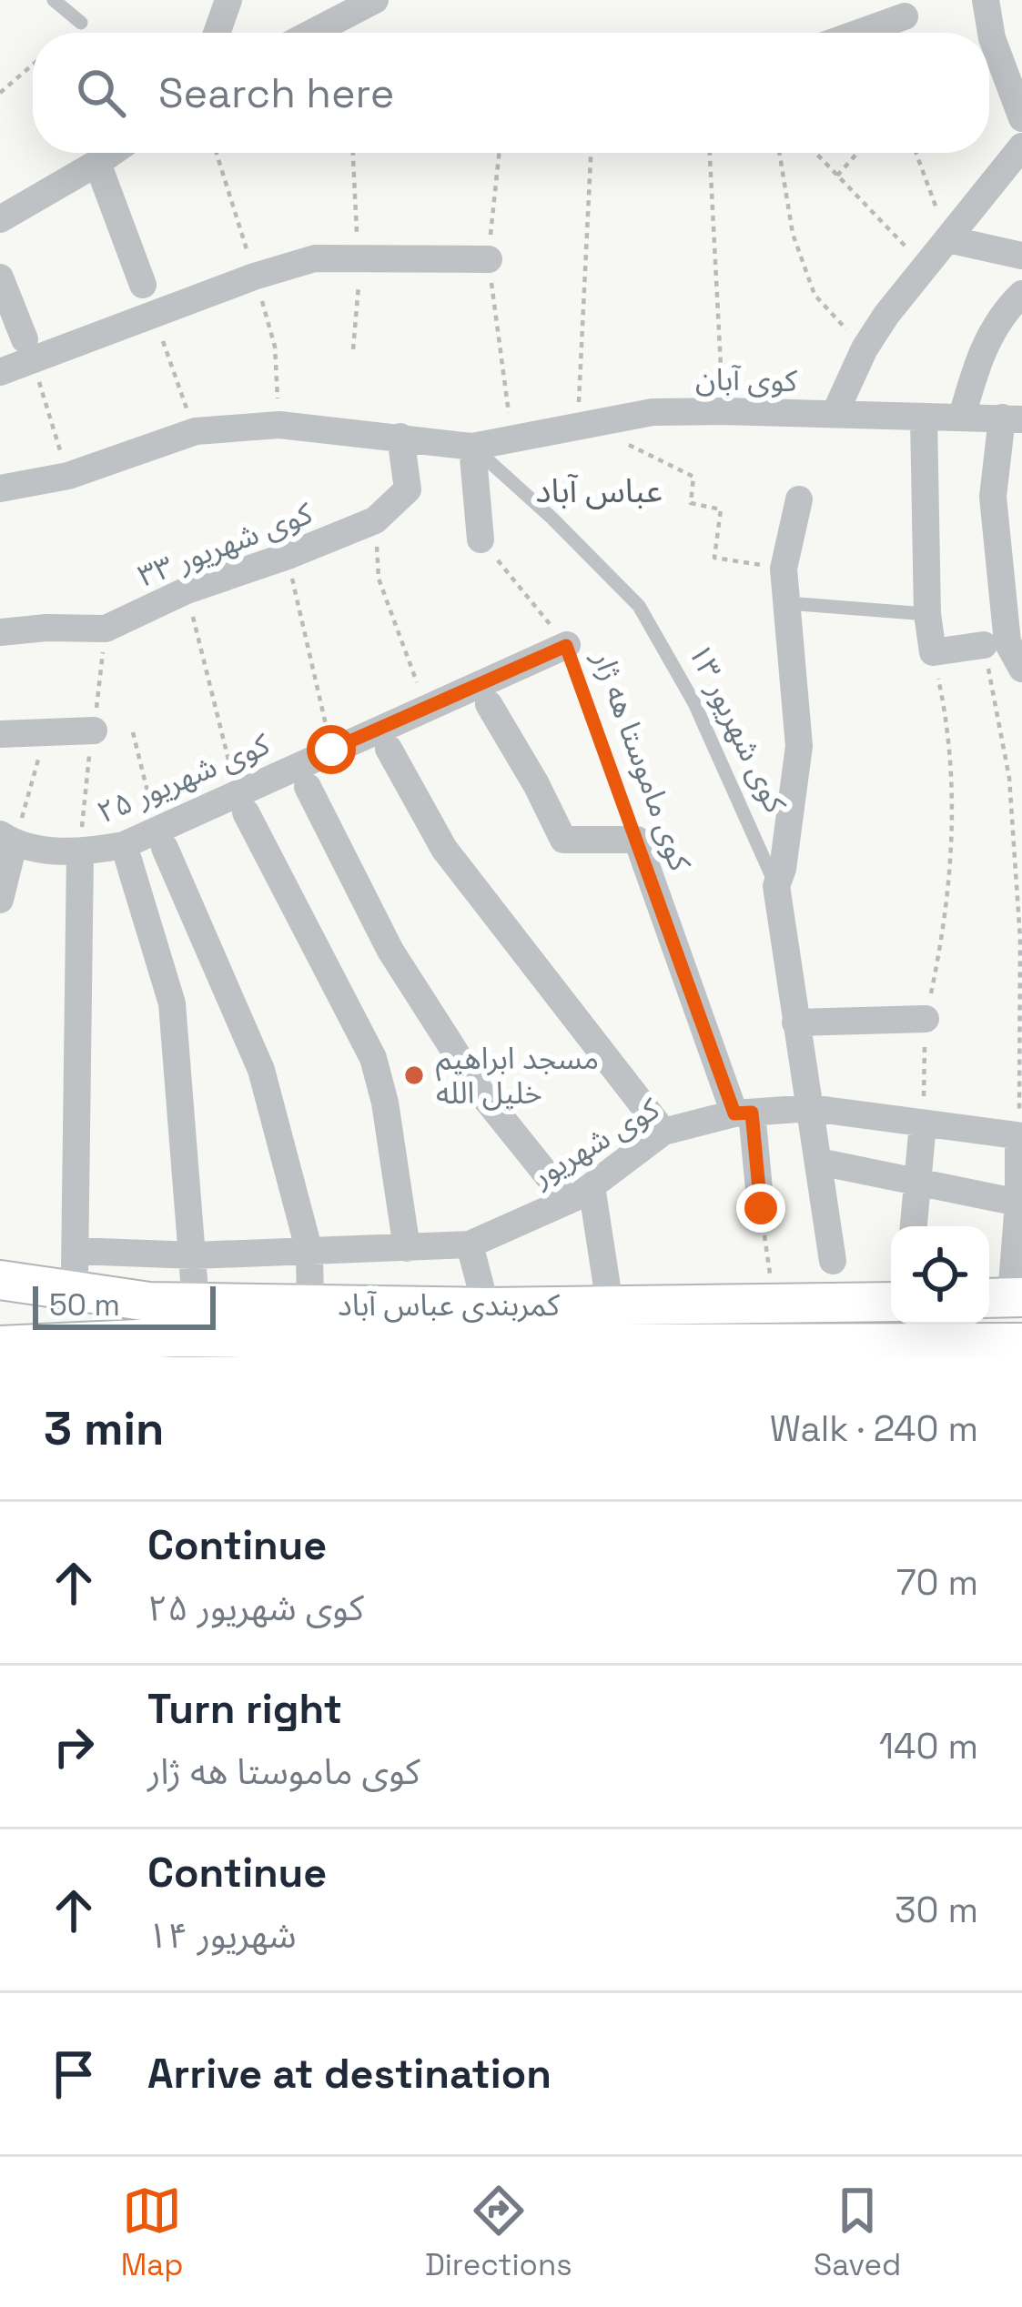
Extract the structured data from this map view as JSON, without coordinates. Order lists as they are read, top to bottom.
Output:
{
  "streets": {
    "main road": ["کمربندی عباس آباد"],
    "street": [
      "کوی آبان",
      "کوی شهریور ۳۳",
      "کوی شهریور ۱۳",
      "کوی ماموستا هه ژار",
      "کوی شهریور ۲۵",
      "کوی شهریور"
    ]
  },
  "crossings": [
    ["کوی آبان", "کوی شهریور ۳۳"],
    ["کوی آبان", "کوی شهریور ۱۳"],
    ["کوی شهریور ۱۳", "کوی شهریور"],
    ["کوی ماموستا هه ژار", "کوی شهریور ۲۵"],
    ["کوی ماموستا هه ژار", "کوی شهریور"]
  ],
  "districts": ["عباس آباد"],
  "places": ["مسجد ابراهیم خلیل الله"],
  "scale_bar": "50 m",
  "page": {
    "search": "Search here",
    "scale": "50 m",
    "heading": ["3 min", "Walk · 240 m"],
    "list": [
      ["Continue", "کوی شهریور ۲۵", "70 m"],
      ["Turn right", "کوی ماموستا هه ژار", "140 m"],
      ["Continue", "شهریور ۱۴", "30 m"],
      "Arrive at destination"
    ],
    "nav": ["Map", "Directions", "Saved"]
  }
}
